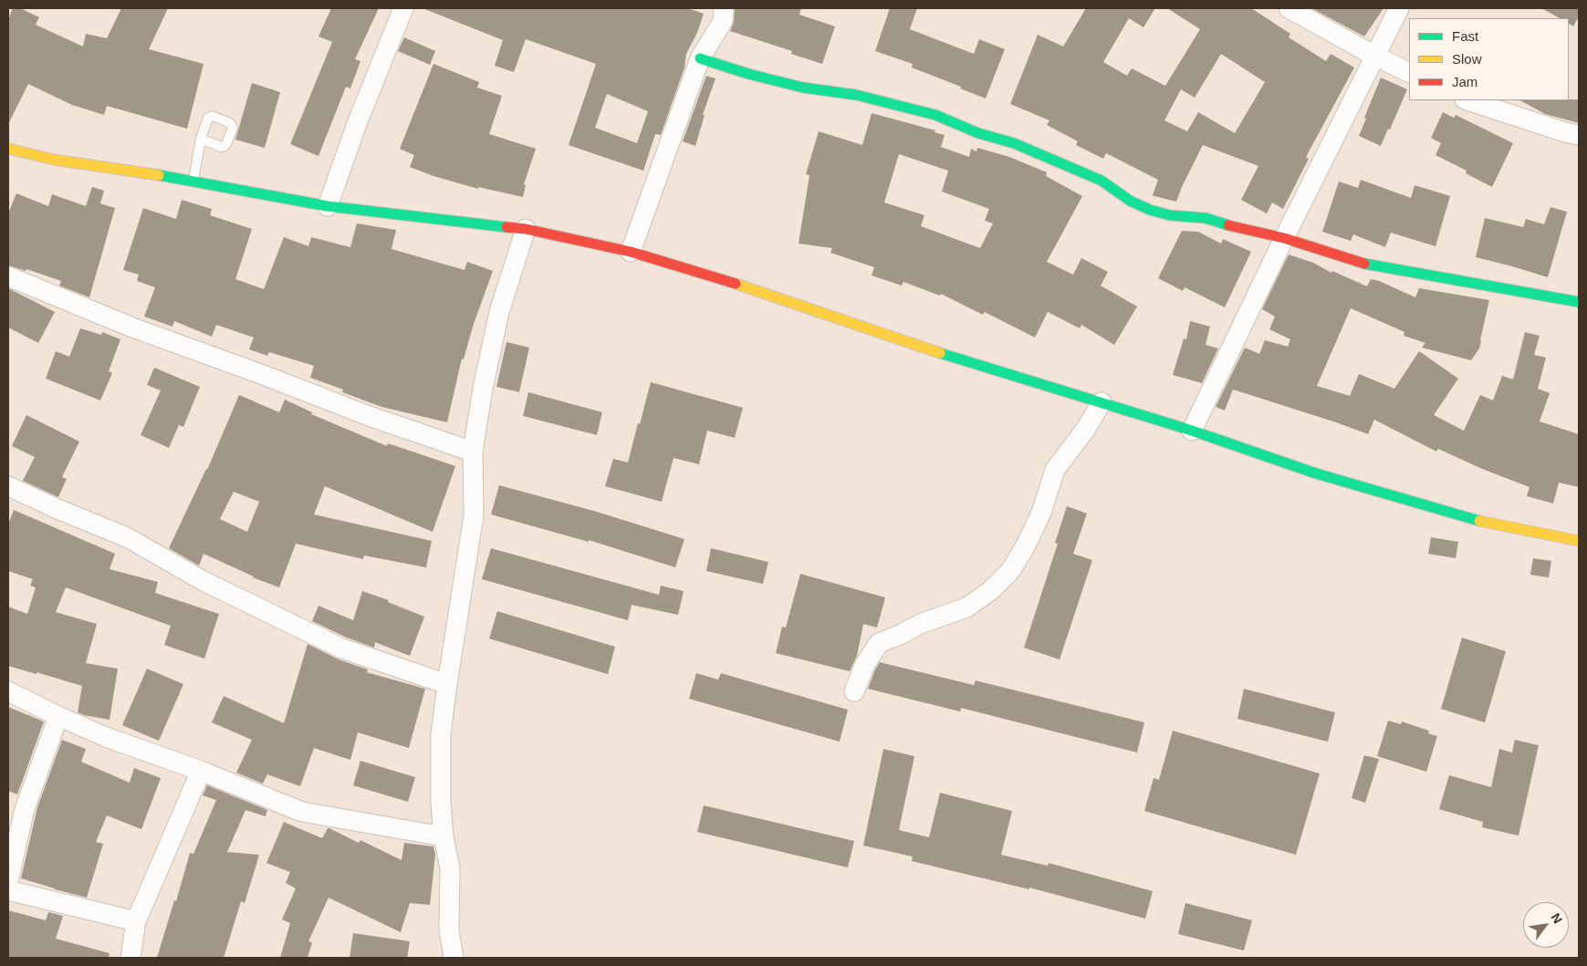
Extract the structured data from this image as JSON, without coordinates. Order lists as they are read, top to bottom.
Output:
{
  "legend": ["Fast", "Slow", "Jam"],
  "north": "top right"
}
